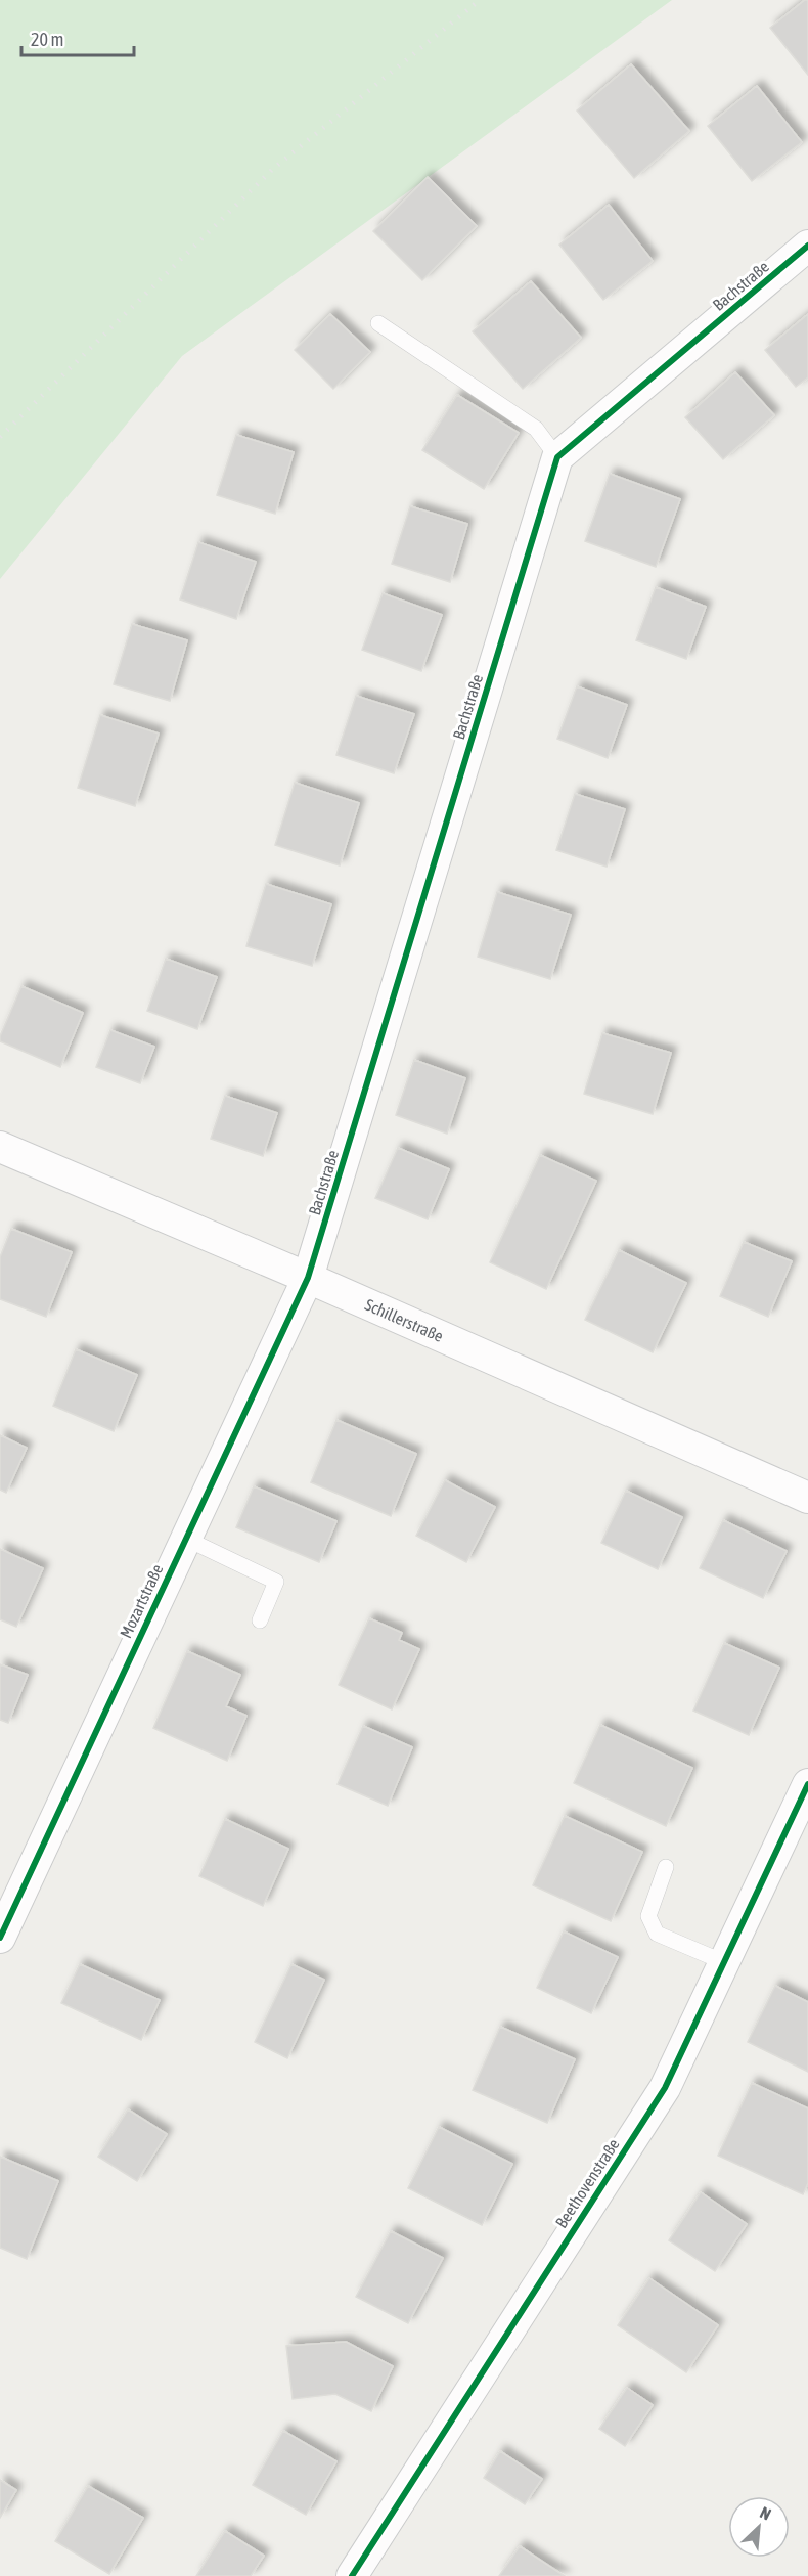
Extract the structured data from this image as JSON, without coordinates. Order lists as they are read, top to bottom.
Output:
{
  "streets": {
    "street": [
      "Bachstraße",
      "Schillerstraße",
      "Mozartstraße",
      "Beethovenstraße"
    ]
  },
  "crossings": [
    ["Bachstraße", "Schillerstraße"],
    ["Bachstraße", "Mozartstraße"],
    ["Schillerstraße", "Mozartstraße"]
  ],
  "scale_bar": "20 m",
  "north": "top right"
}
